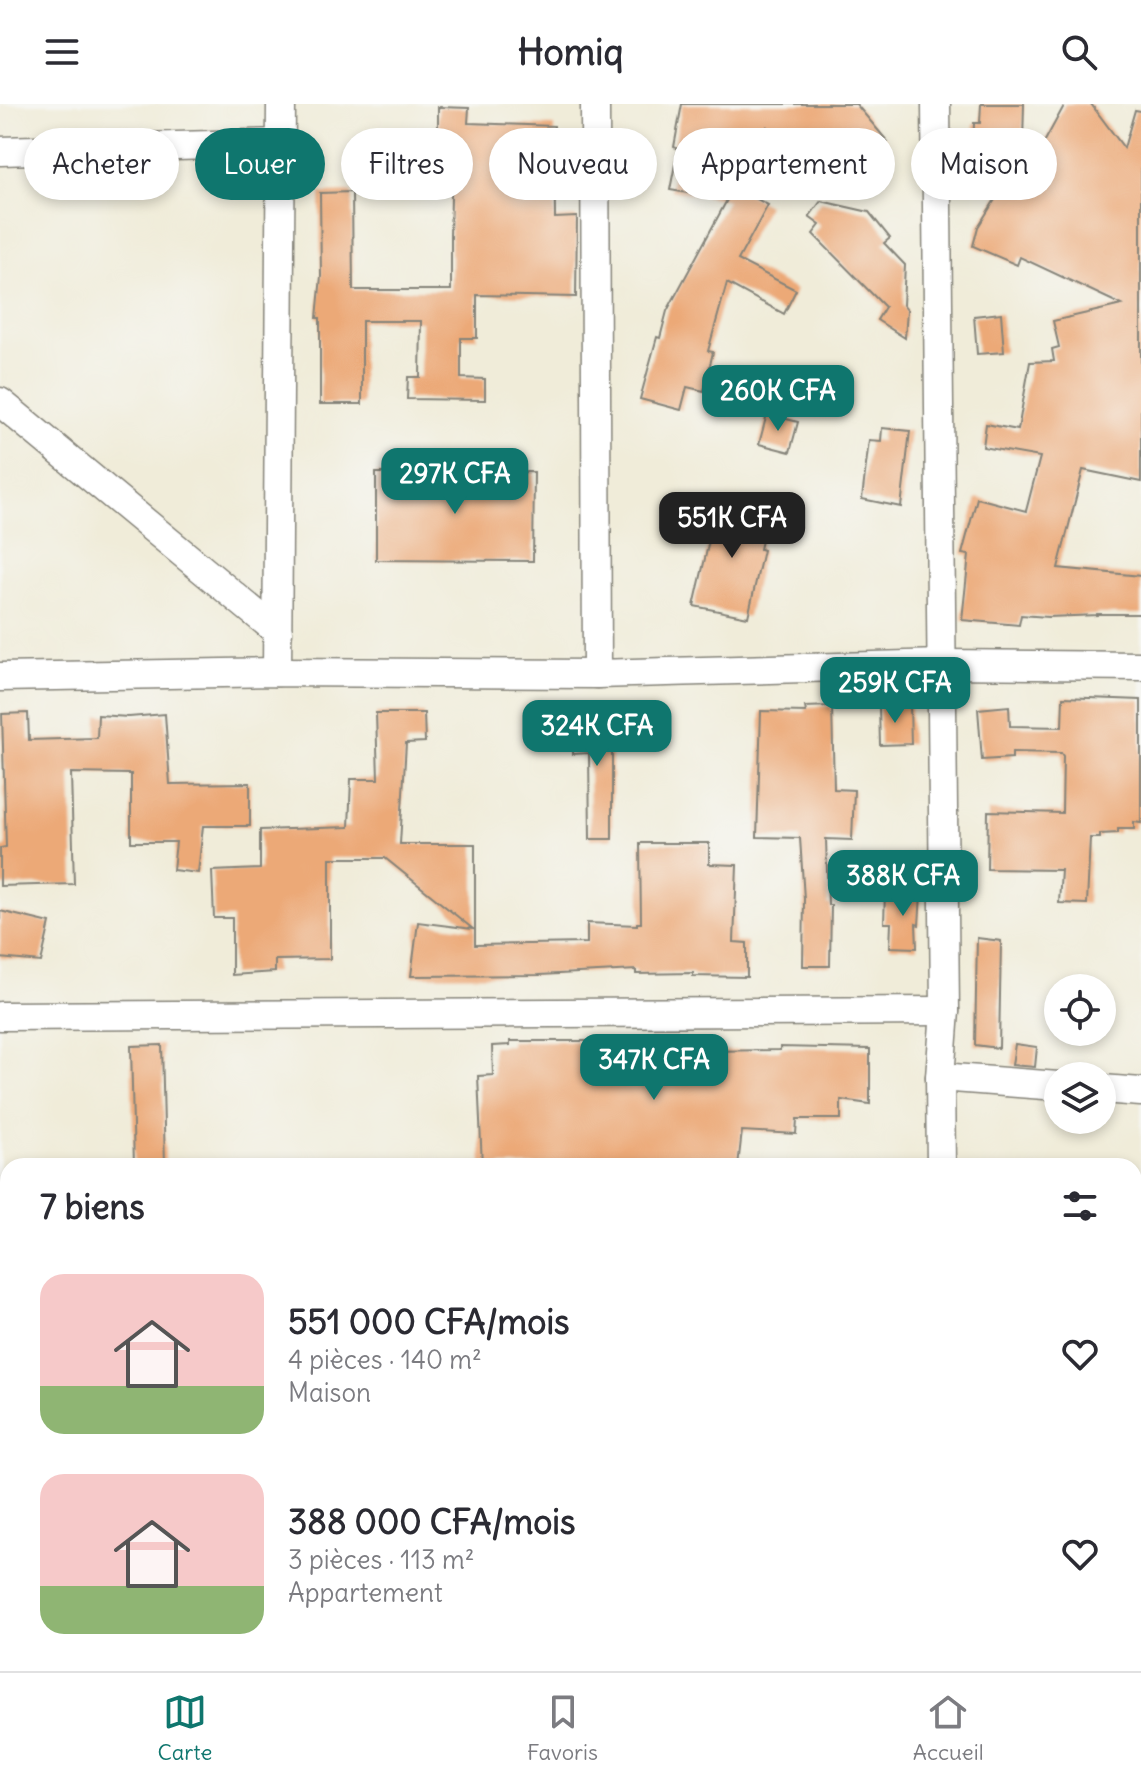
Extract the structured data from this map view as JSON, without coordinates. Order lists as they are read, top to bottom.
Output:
{
  "page": {
    "header": "Homiq",
    "chip": [
      "Acheter",
      "Louer",
      "Filtres",
      "Nouveau",
      "Appartement",
      "Maison"
    ],
    "price": [
      "260K CFA",
      "297K CFA",
      "551K CFA",
      "259K CFA",
      "324K CFA",
      "388K CFA",
      "347K CFA"
    ],
    "heading": "7 biens",
    "list": [
      {
        "name": "551 000 CFA/mois",
        "note": "4 pièces · 140 m² · Maison"
      },
      {
        "name": "388 000 CFA/mois",
        "note": "3 pièces · 113 m² · Appartement"
      }
    ],
    "tabs": ["Carte", "Favoris", "Accueil"]
  }
}
